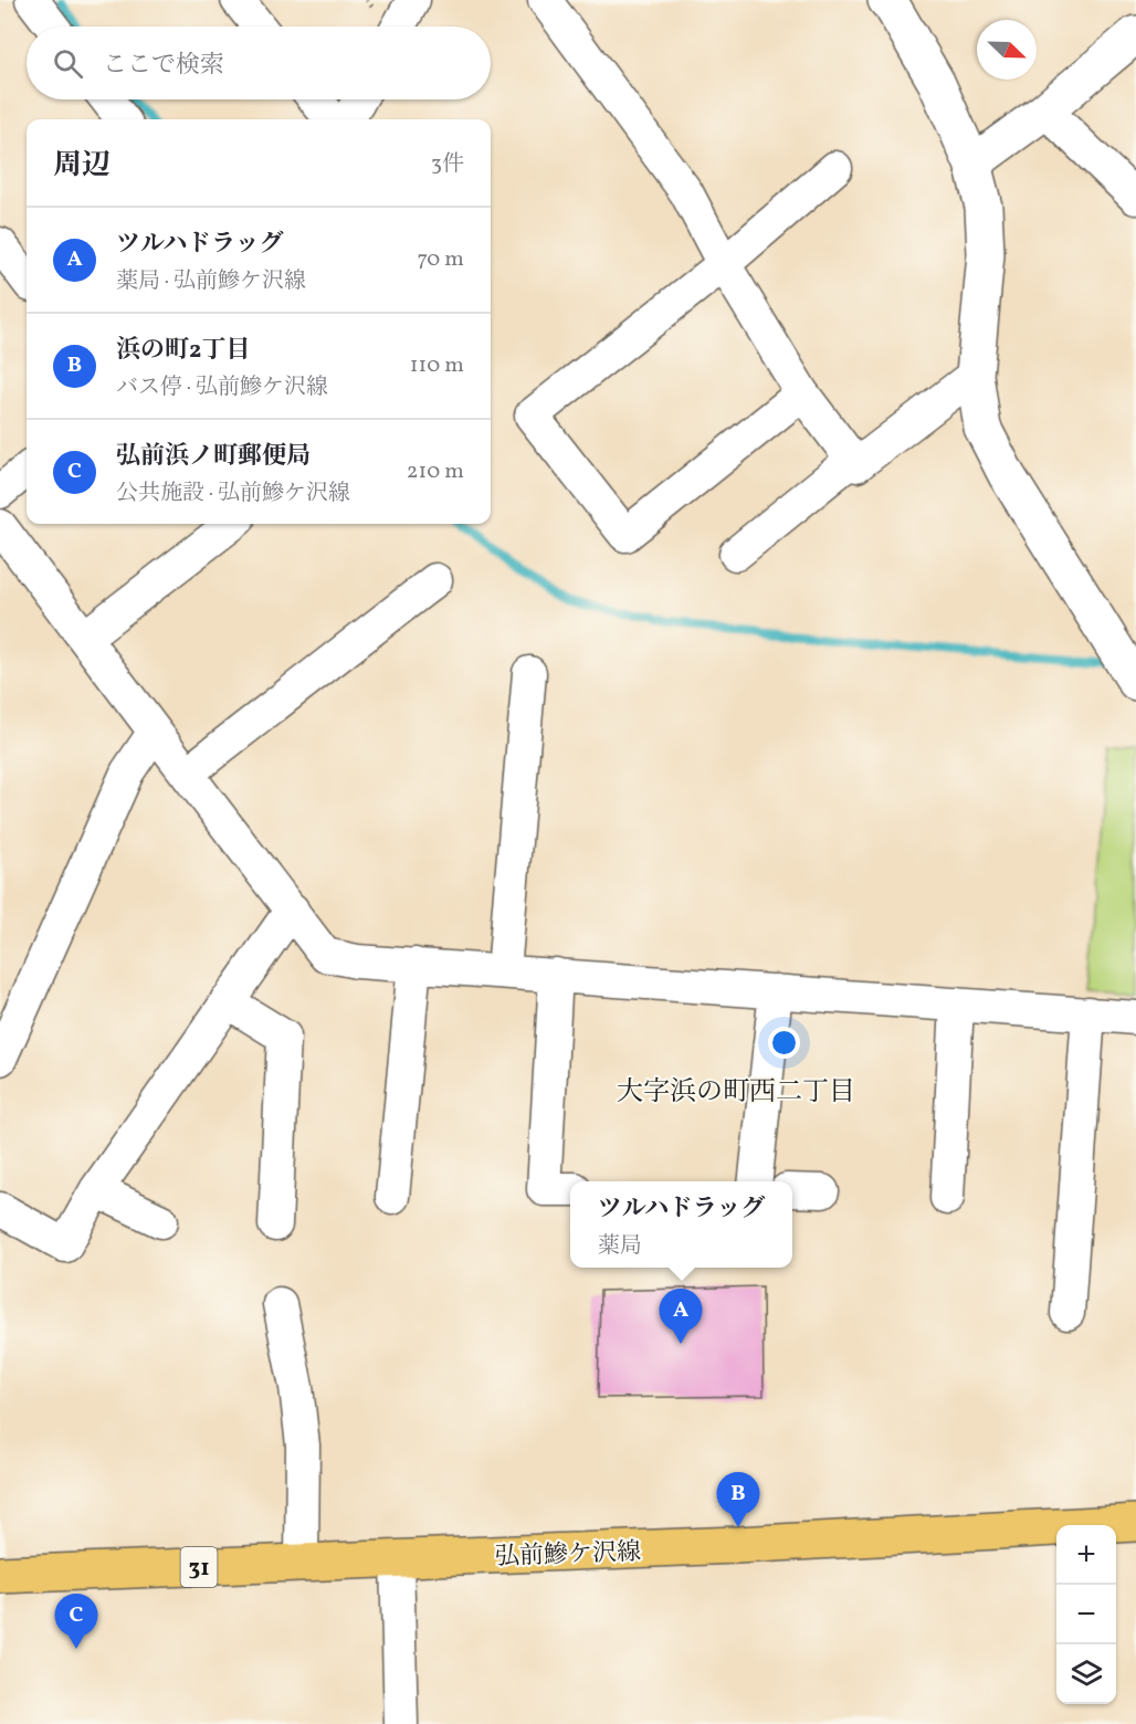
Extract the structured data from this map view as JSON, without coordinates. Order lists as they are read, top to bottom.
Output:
{
  "streets": {
    "main road": ["弘前鰺ケ沢線", "31"]
  },
  "districts": ["大字浜の町西二丁目"],
  "north": "bottom right",
  "page": {
    "search": "ここで検索",
    "heading": ["周辺", "3件"],
    "list": [
      {
        "mark": "A",
        "name": "ツルハドラッグ",
        "note": "薬局 · 弘前鰺ケ沢線",
        "value": "70 m"
      },
      {
        "mark": "B",
        "name": "浜の町2丁目",
        "note": "バス停 · 弘前鰺ケ沢線",
        "value": "110 m"
      },
      {
        "mark": "C",
        "name": "弘前浜ノ町郵便局",
        "note": "公共施設 · 弘前鰺ケ沢線",
        "value": "210 m"
      }
    ],
    "popup": ["ツルハドラッグ", "薬局"],
    "pins": ["A", "B", "C"],
    "map_buttons": ["+", "−"]
  }
}
